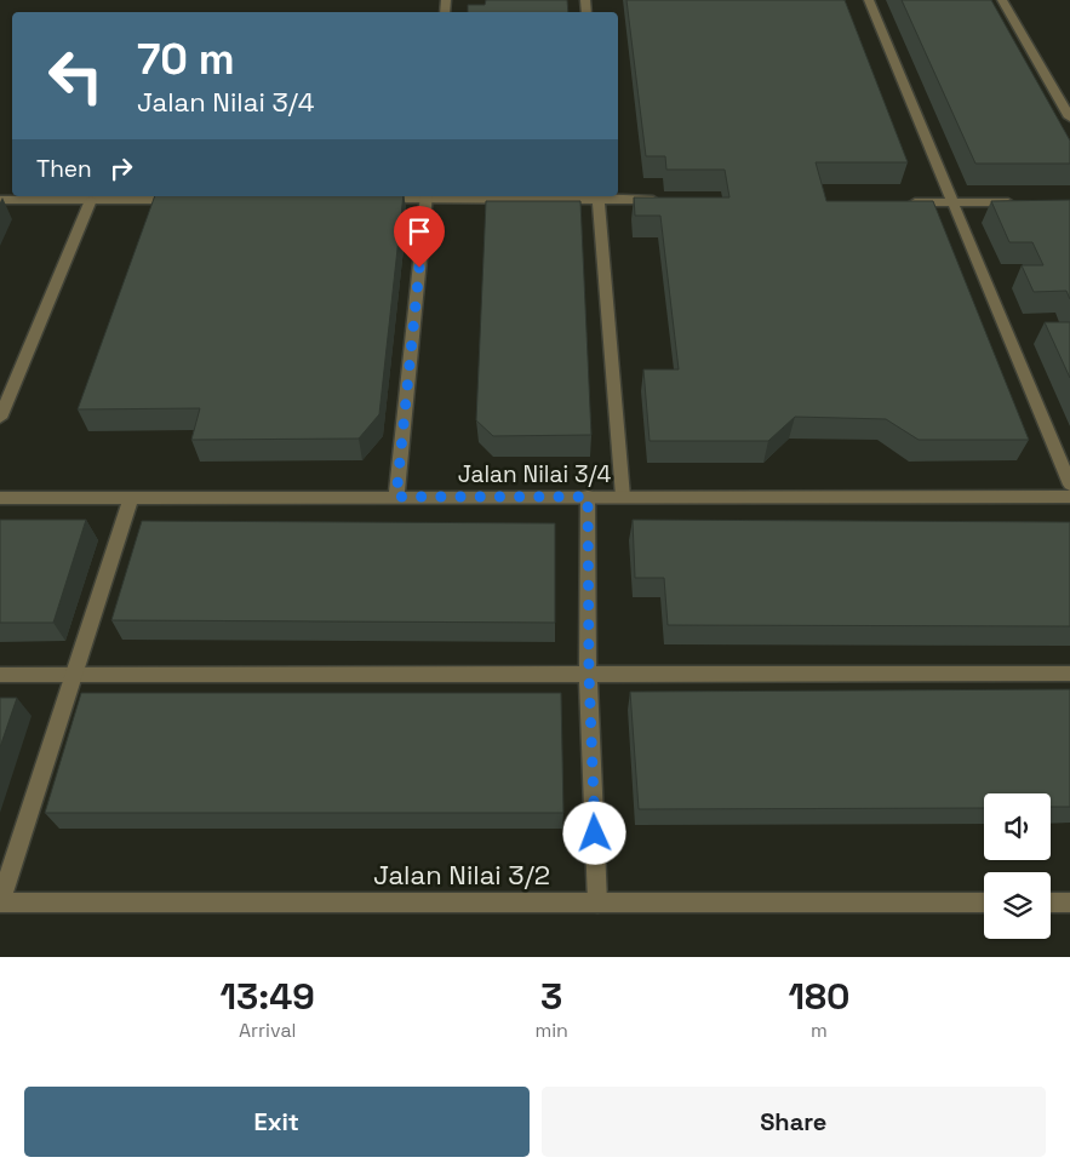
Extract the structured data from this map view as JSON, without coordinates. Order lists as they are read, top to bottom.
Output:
{
  "streets": {
    "street": ["Jalan Nilai 3/4", "Jalan Nilai 3/2"]
  },
  "page": {
    "turn": ["70 m", "Jalan Nilai 3/4"],
    "then": "Then",
    "eta": [
      "13:49",
      "Arrival",
      "3",
      "min",
      "180",
      "m"
    ],
    "buttons": ["Exit", "Share"]
  }
}
